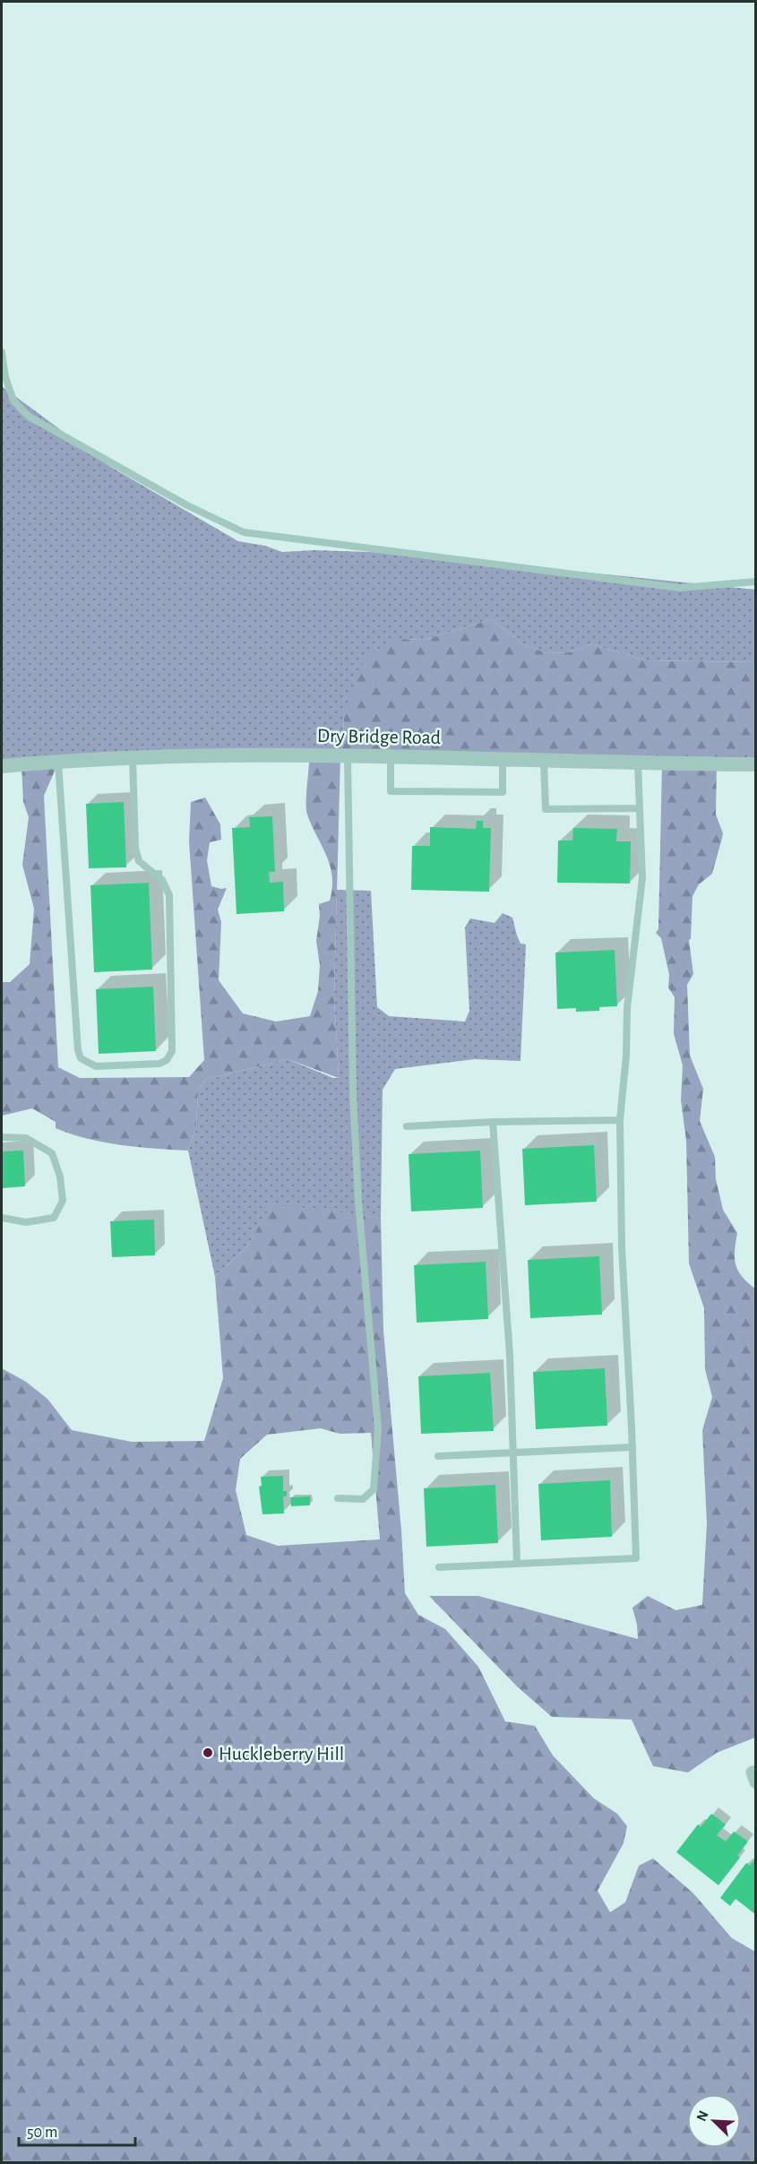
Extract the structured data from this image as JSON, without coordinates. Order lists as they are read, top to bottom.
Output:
{
  "streets": {
    "street": ["Dry Bridge Road"]
  },
  "places": ["Huckleberry Hill"],
  "scale_bar": "50 m",
  "north": "top left"
}
